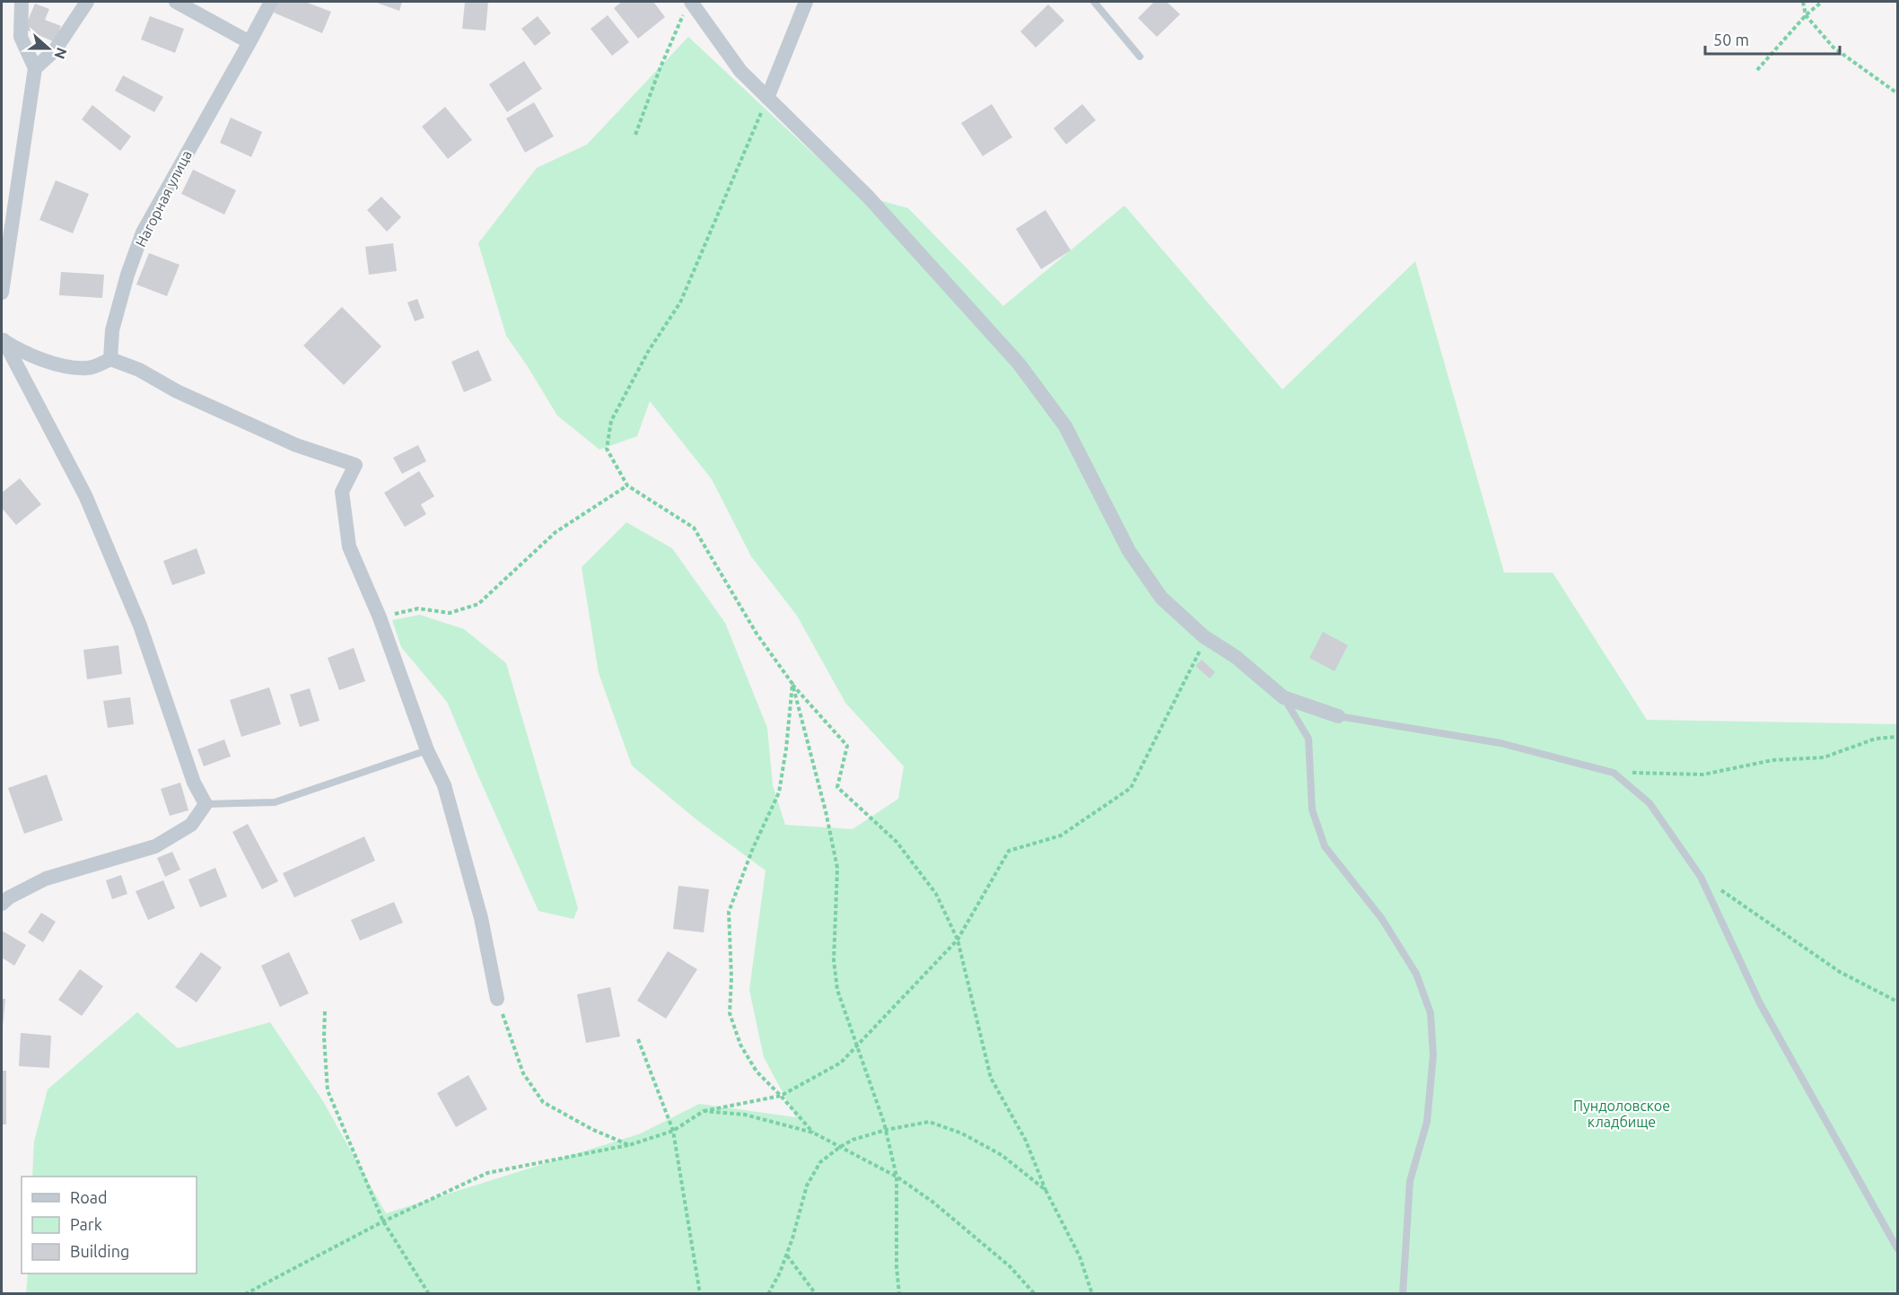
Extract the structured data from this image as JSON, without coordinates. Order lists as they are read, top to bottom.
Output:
{
  "streets": {
    "street": ["Нагорная улица"]
  },
  "parks": ["Пундоловское кладбище"],
  "legend": ["Road", "Park", "Building"],
  "scale_bar": "50 m",
  "north": "right"
}
